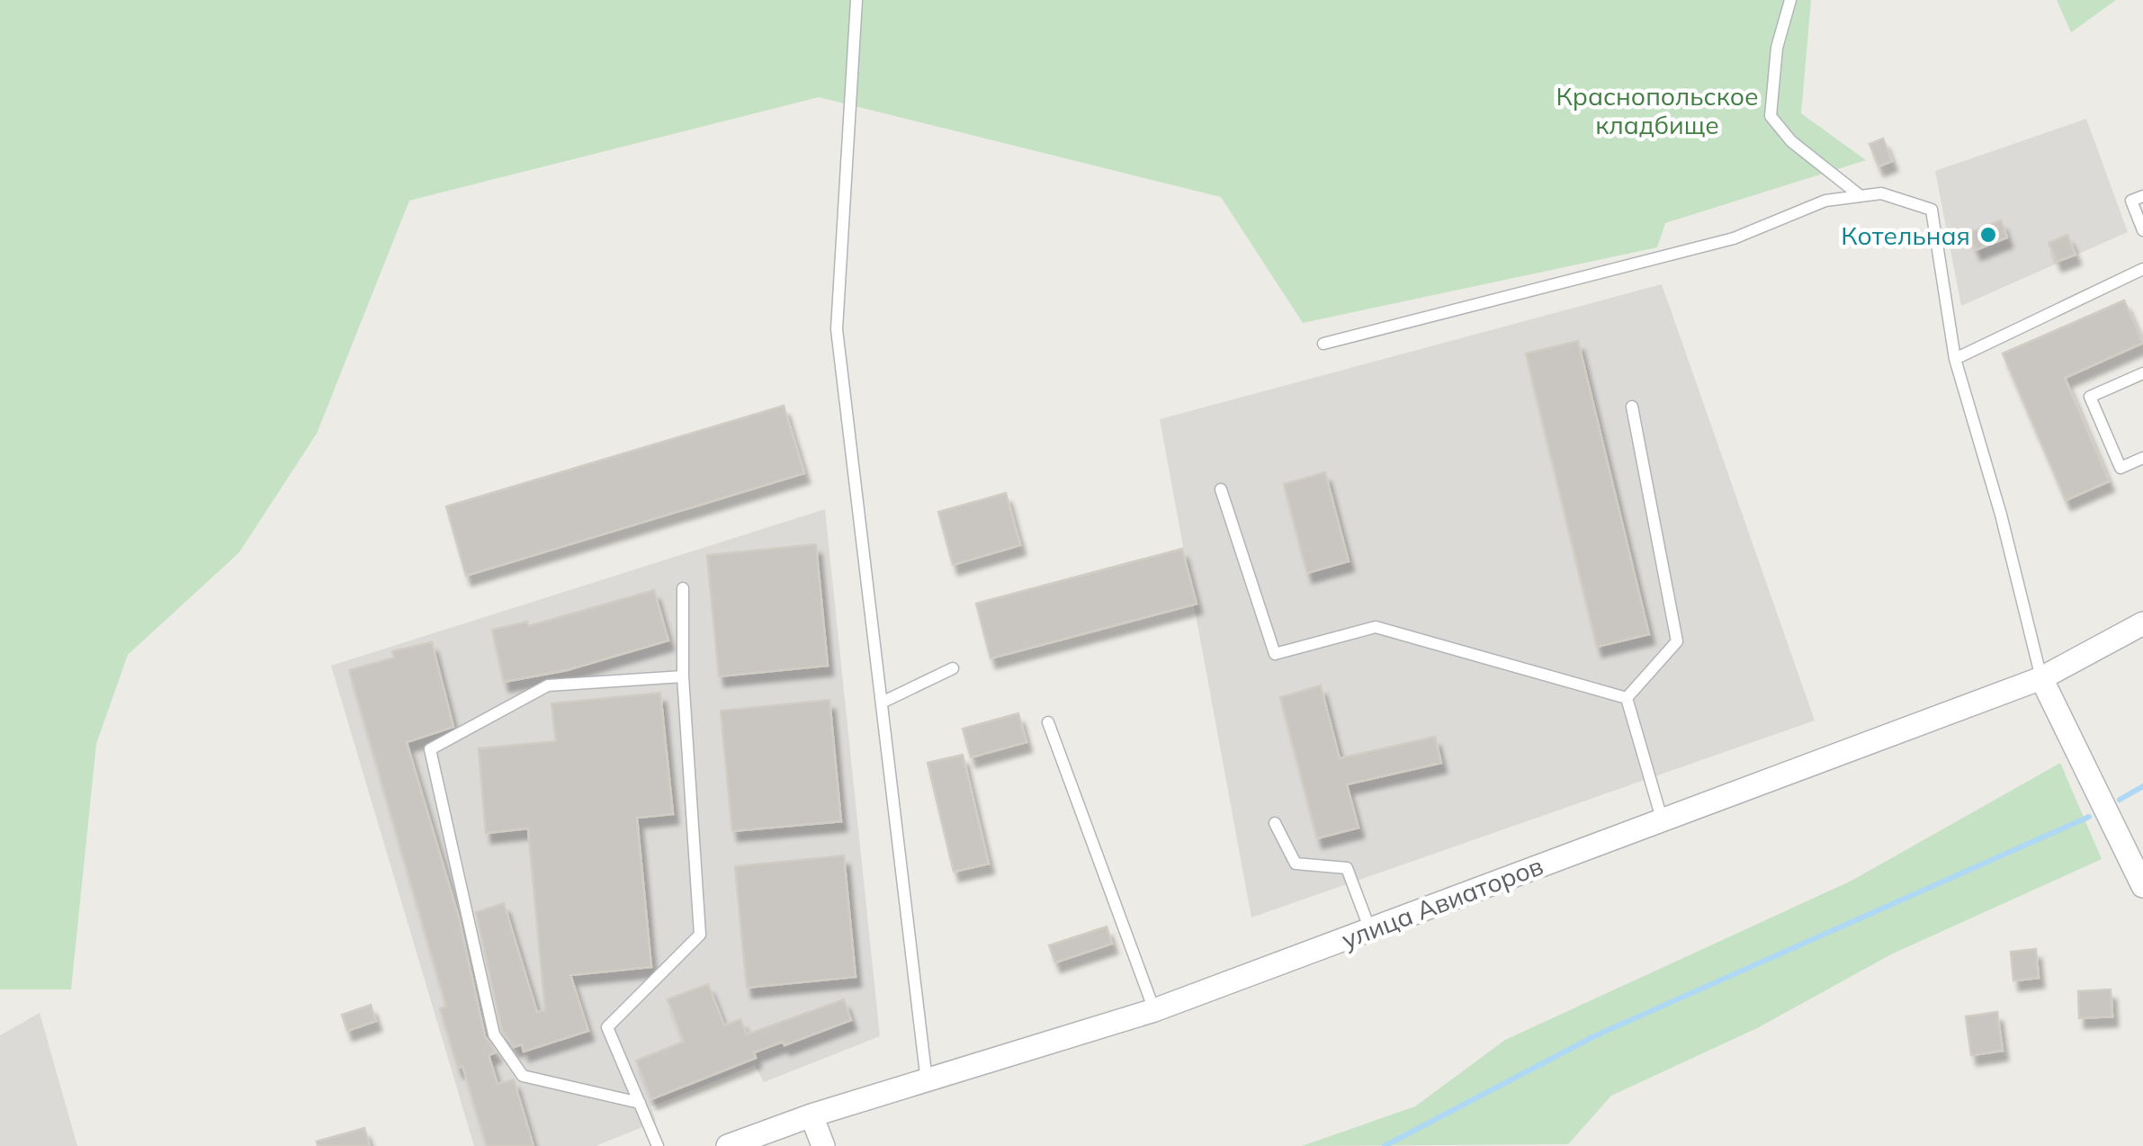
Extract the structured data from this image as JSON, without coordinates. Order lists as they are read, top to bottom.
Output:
{
  "streets": {
    "street": ["улица Авиаторов"]
  },
  "parks": ["Краснопольское кладбище"],
  "places": ["Котельная"]
}
